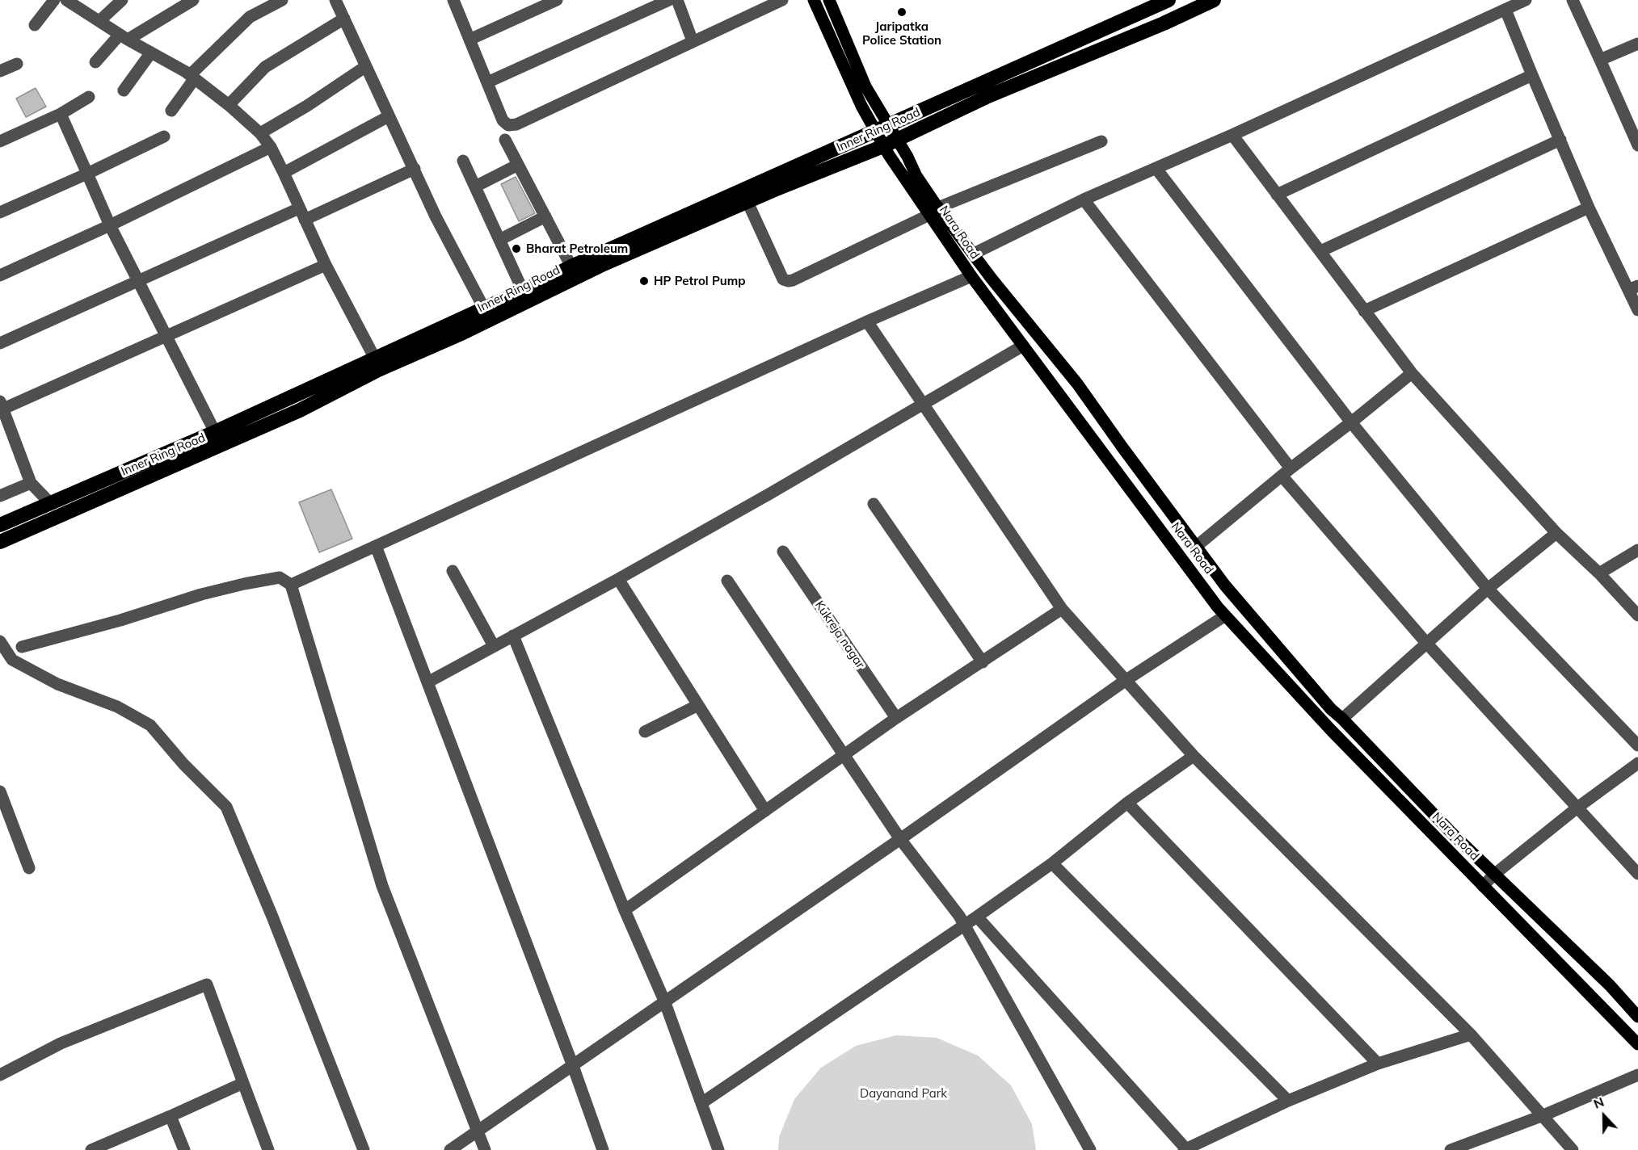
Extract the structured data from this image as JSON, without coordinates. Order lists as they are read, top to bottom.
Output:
{
  "streets": {
    "highway": ["Inner Ring Road"],
    "main road": ["Nara Road"],
    "street": ["Kukreja nagar"]
  },
  "crossings": [
    ["Inner Ring Road", "Nara Road"]
  ],
  "parks": ["Dayanand Park"],
  "places": ["Jaripatka Police Station", "Bharat Petroleum", "HP Petrol Pump"],
  "north": "top"
}
